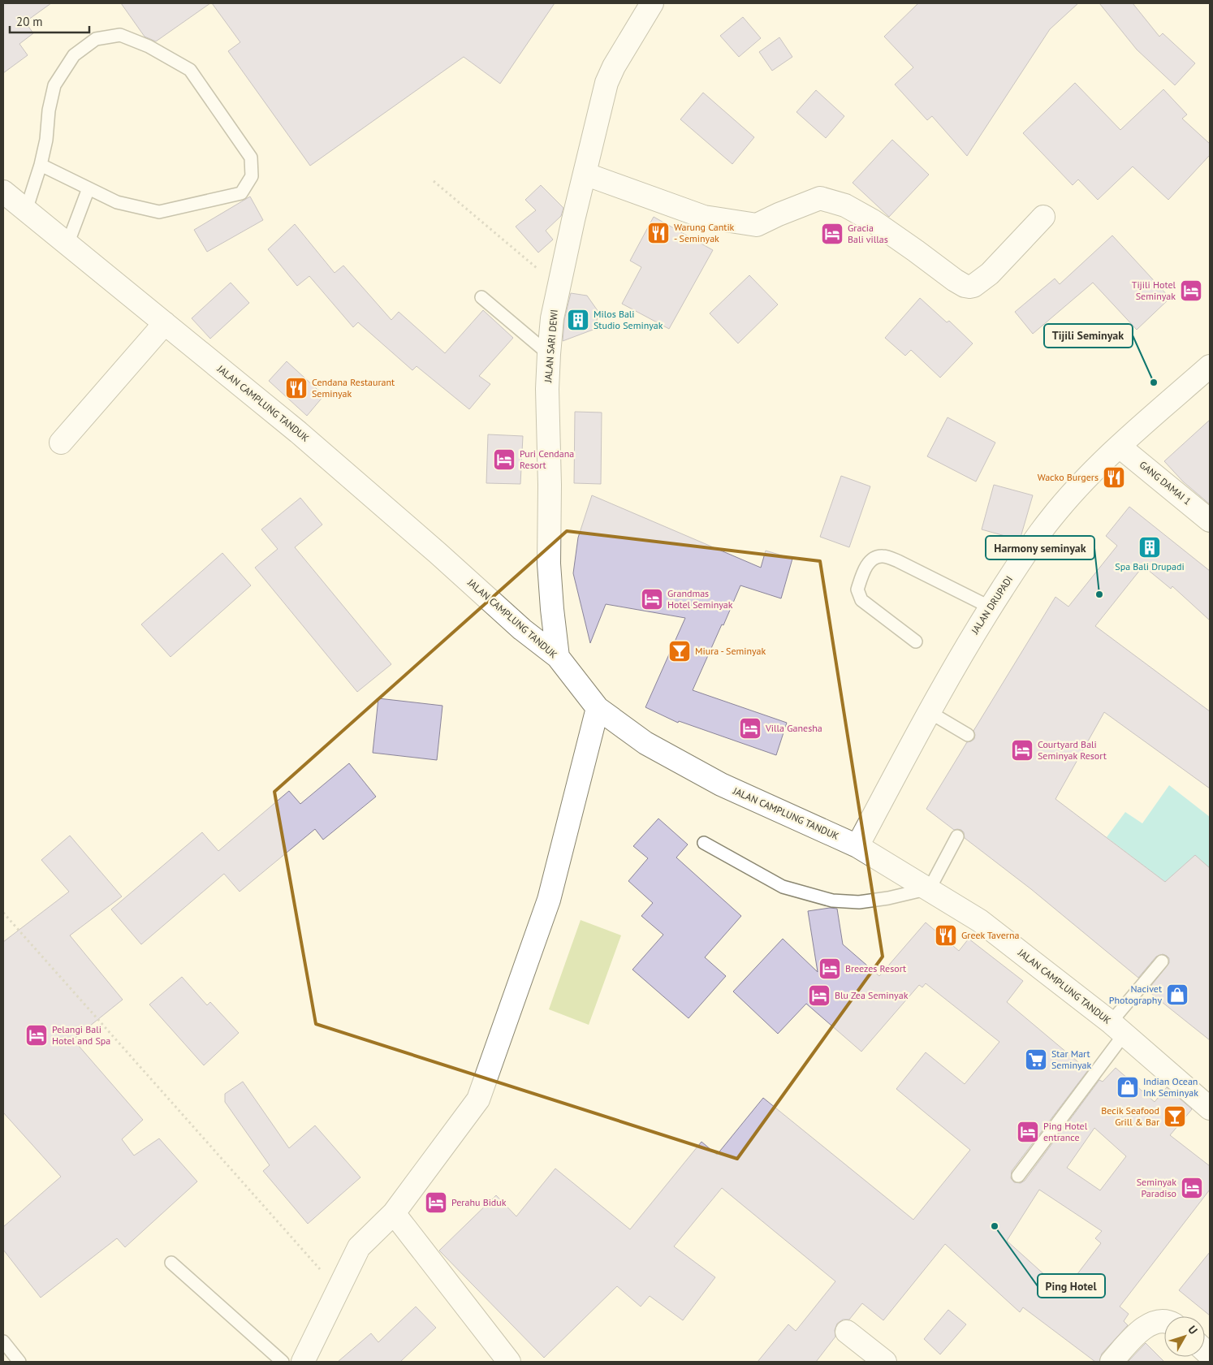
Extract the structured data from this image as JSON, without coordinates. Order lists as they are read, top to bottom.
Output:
{
  "streets": {
    "street": [
      "JALAN SARI DEWI",
      "JALAN CAMPLUNG TANDUK",
      "GANG DAMAI 1",
      "JALAN DRUPADI"
    ]
  },
  "crossings": [
    ["JALAN SARI DEWI", "JALAN CAMPLUNG TANDUK"],
    ["JALAN CAMPLUNG TANDUK", "JALAN DRUPADI"],
    ["GANG DAMAI 1", "JALAN DRUPADI"]
  ],
  "places": {
    "restaurant": [
      "Warung Cantik - Seminyak",
      "Cendana Restaurant Seminyak",
      "Wacko Burgers",
      "Greek Taverna"
    ],
    "hotel": [
      "Gracia Bali villas",
      "Tijili Hotel Seminyak",
      "Puri Cendana Resort",
      "Grandmas Hotel Seminyak",
      "Villa Ganesha",
      "Courtyard Bali Seminyak Resort",
      "Breezes Resort",
      "Blu Zea Seminyak",
      "Pelangi Bali Hotel and Spa",
      "Ping Hotel entrance",
      "Seminyak Paradiso",
      "Perahu Biduk"
    ],
    "building": ["Milos Bali Studio Seminyak", "Spa Bali Drupadi"],
    "other": ["Tijili Seminyak", "Harmony seminyak", "Ping Hotel"],
    "bar": ["Miura - Seminyak", "Becik Seafood Grill & Bar"],
    "shop": ["Nacivet Photography", "Indian Ocean Ink Seminyak"],
    "supermarket": ["Star Mart Seminyak"]
  },
  "scale_bar": "20 m",
  "north": "top right"
}
